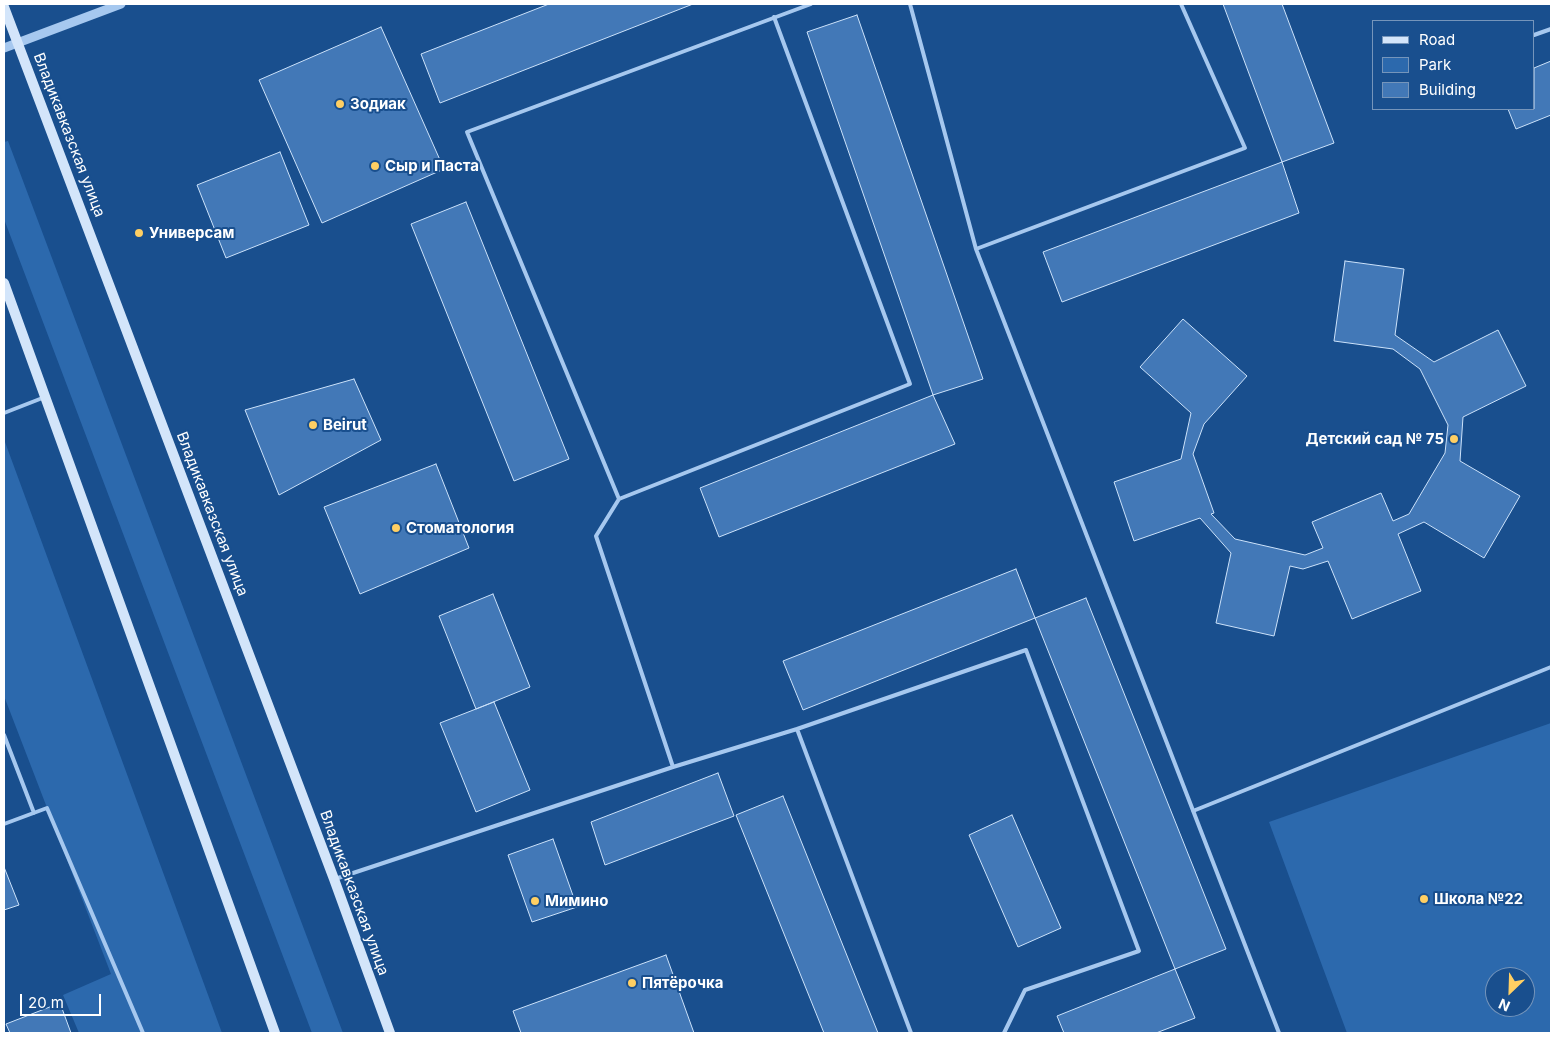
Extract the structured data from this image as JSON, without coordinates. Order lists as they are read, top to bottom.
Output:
{
  "streets": {
    "main road": ["Владикавказская улица"]
  },
  "places": [
    "Зодиак",
    "Сыр и Паста",
    "Универсам",
    "Beirut",
    "Детский сад № 75",
    "Стоматология",
    "Школа №22",
    "Мимино",
    "Пятёрочка"
  ],
  "legend": ["Road", "Park", "Building"],
  "scale_bar": "20 m",
  "north": "bottom left"
}
